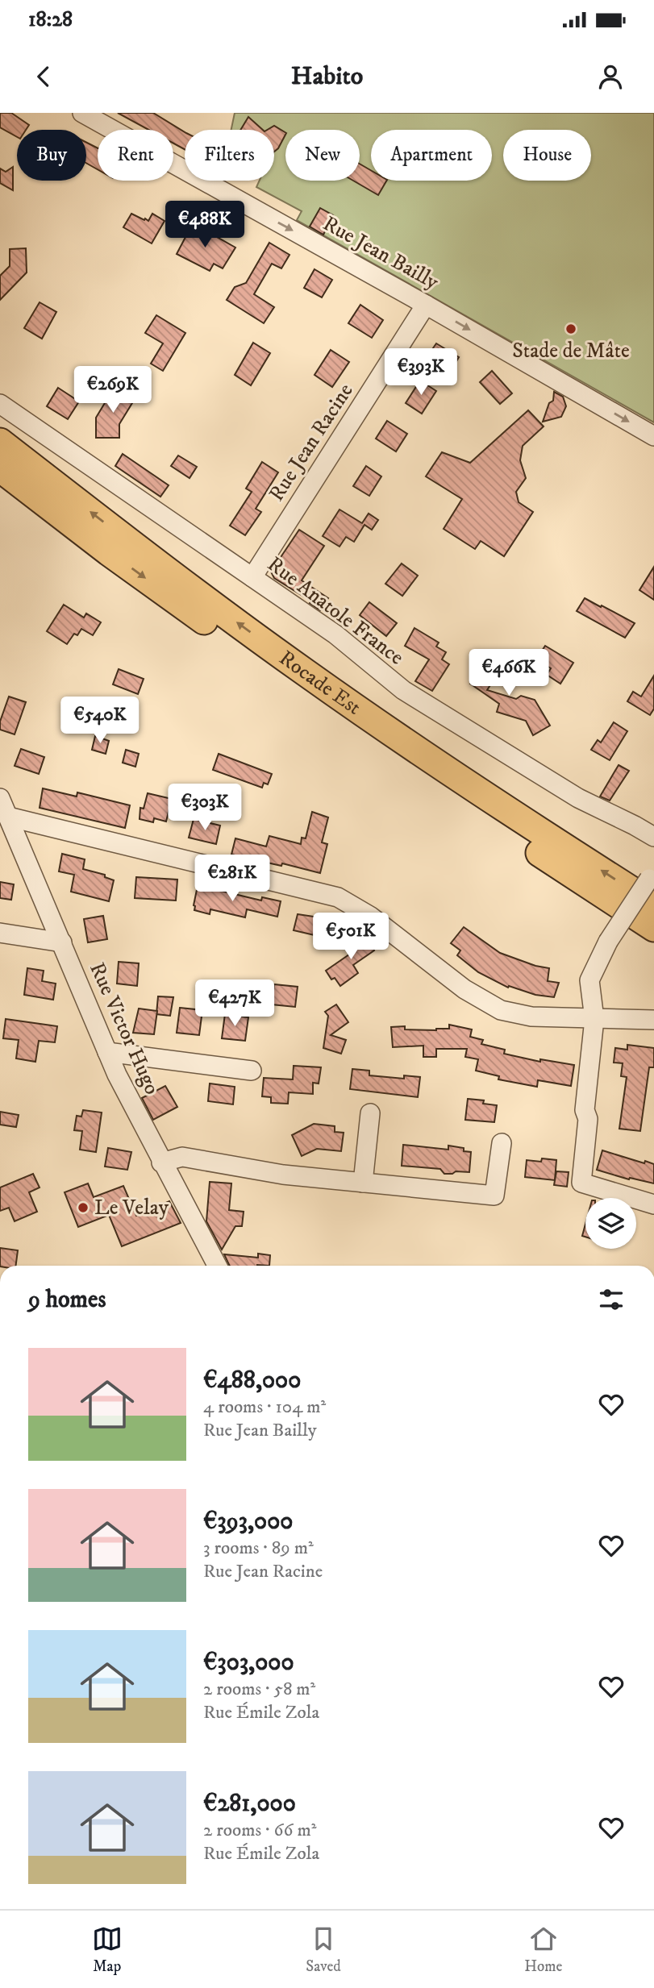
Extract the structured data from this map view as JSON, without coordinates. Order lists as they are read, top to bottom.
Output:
{
  "streets": {
    "highway": ["Rocade Est"],
    "street": [
      "Rue Jean Bailly",
      "Rue Jean Racine",
      "Rue Anatole France",
      "Rue Victor Hugo"
    ]
  },
  "crossings": [
    ["Rue Jean Bailly", "Rue Jean Racine"],
    ["Rue Jean Racine", "Rue Anatole France"]
  ],
  "one_way": ["Rue Jean Bailly"],
  "places": ["Stade de Mâte", "Le Velay"],
  "page": {
    "status": "18:28",
    "header": "Habito",
    "chip": [
      "Buy",
      "Rent",
      "Filters",
      "New",
      "Apartment",
      "House"
    ],
    "price": [
      "€488K",
      "€393K",
      "€269K",
      "€466K",
      "€540K",
      "€303K",
      "€281K",
      "€501K",
      "€427K"
    ],
    "heading": "9 homes",
    "list": [
      {
        "name": "€488,000",
        "note": "4 rooms · 104 m² · Rue Jean Bailly"
      },
      {
        "name": "€393,000",
        "note": "3 rooms · 89 m² · Rue Jean Racine"
      },
      {
        "name": "€303,000",
        "note": "2 rooms · 58 m² · Rue Émile Zola"
      },
      {
        "name": "€281,000",
        "note": "2 rooms · 66 m² · Rue Émile Zola"
      }
    ],
    "tabs": ["Map", "Saved", "Home"]
  }
}
